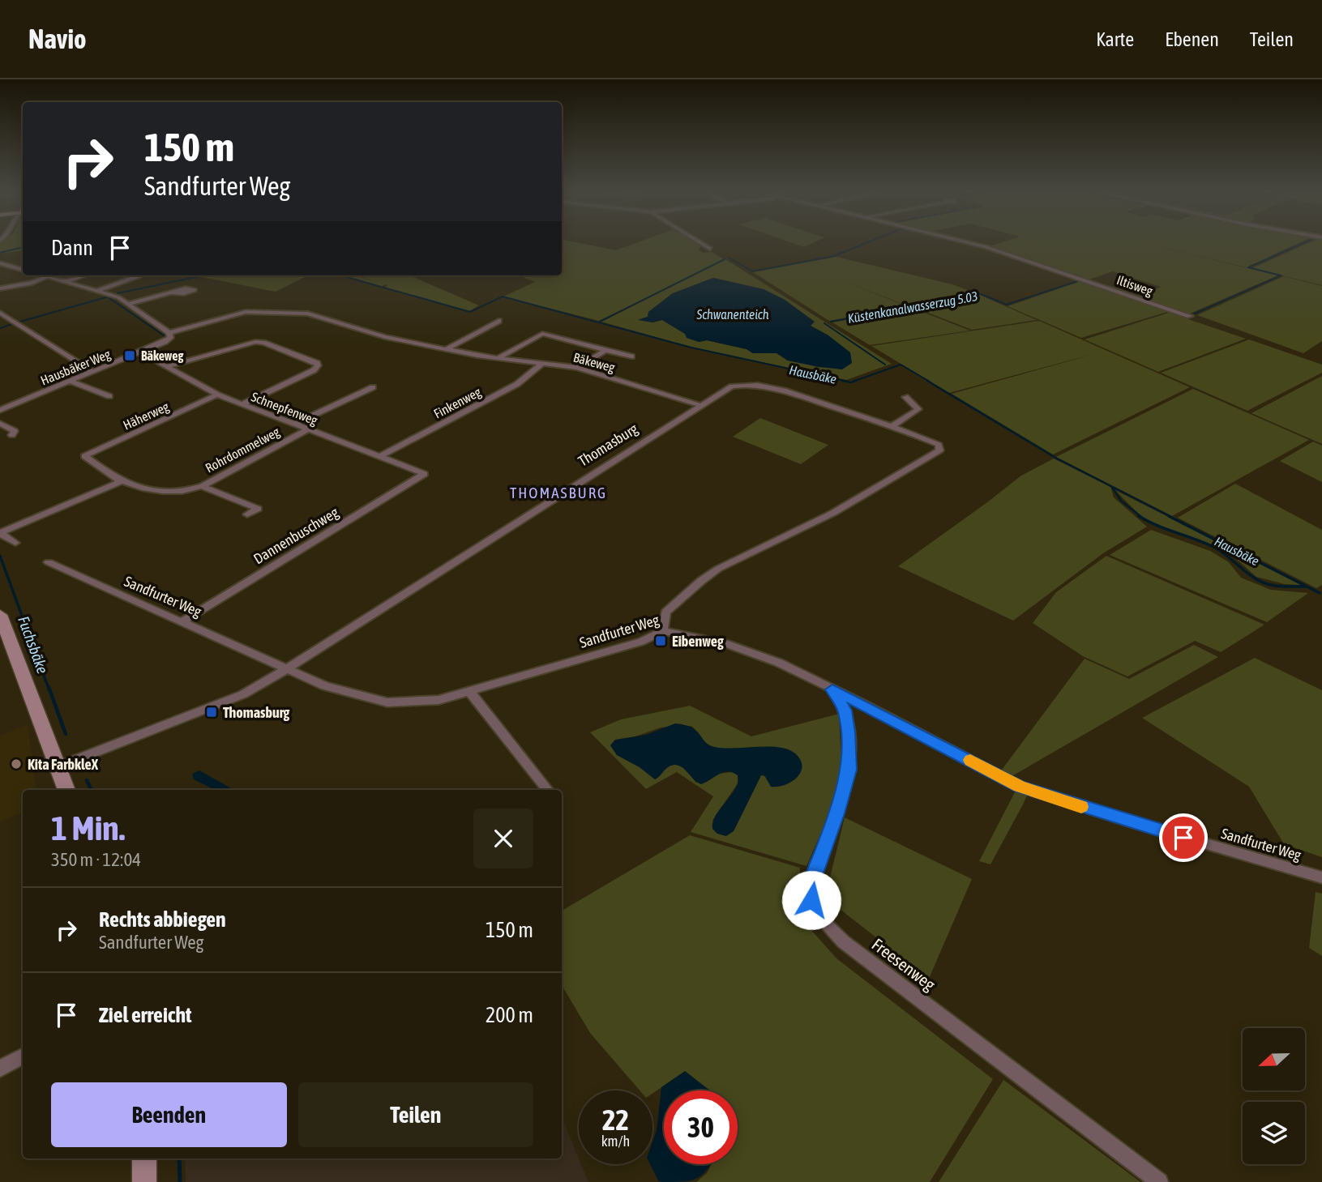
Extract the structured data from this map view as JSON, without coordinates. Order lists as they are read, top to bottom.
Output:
{
  "streets": {
    "street": [
      "Iltisweg",
      "Bäkeweg",
      "Hausbäker Weg",
      "Finkenweg",
      "Schnepfenweg",
      "Häherweg",
      "Thomasburg",
      "Rohrdommelweg",
      "Dannenbuschweg",
      "Sandfurter Weg",
      "Freesenweg"
    ]
  },
  "crossings": [
    ["Bäkeweg", "Hausbäker Weg"],
    ["Bäkeweg", "Finkenweg"],
    ["Bäkeweg", "Thomasburg"],
    ["Hausbäker Weg", "Schnepfenweg"],
    ["Finkenweg", "Schnepfenweg"],
    ["Schnepfenweg", "Häherweg"],
    ["Schnepfenweg", "Rohrdommelweg"],
    ["Schnepfenweg", "Dannenbuschweg"],
    ["Thomasburg", "Sandfurter Weg"],
    ["Dannenbuschweg", "Sandfurter Weg"],
    ["Sandfurter Weg", "Freesenweg"]
  ],
  "districts": ["THOMASBURG"],
  "water": [
    "Küstenkanalwasserzug 5.03",
    "Schwanenteich",
    "Hausbäke",
    "Fuchsbäke"
  ],
  "places": {
    "transit": ["Bäkeweg", "Eibenweg", "Thomasburg"],
    "other": ["Kita FarbkleX"]
  },
  "north": "left",
  "page": {
    "header": "Navio",
    "nav": ["Karte", "Ebenen", "Teilen"],
    "turn": ["150 m", "Sandfurter Weg"],
    "then": "Dann",
    "heading": ["1 Min.", "350 m · 12:04"],
    "list": [
      {
        "name": "Rechts abbiegen",
        "note": "Sandfurter Weg",
        "value": "150 m"
      },
      {
        "name": "Ziel erreicht",
        "value": "200 m"
      }
    ],
    "buttons": ["Beenden", "Teilen"],
    "speed": "22 km/h",
    "limit": "30"
  }
}
